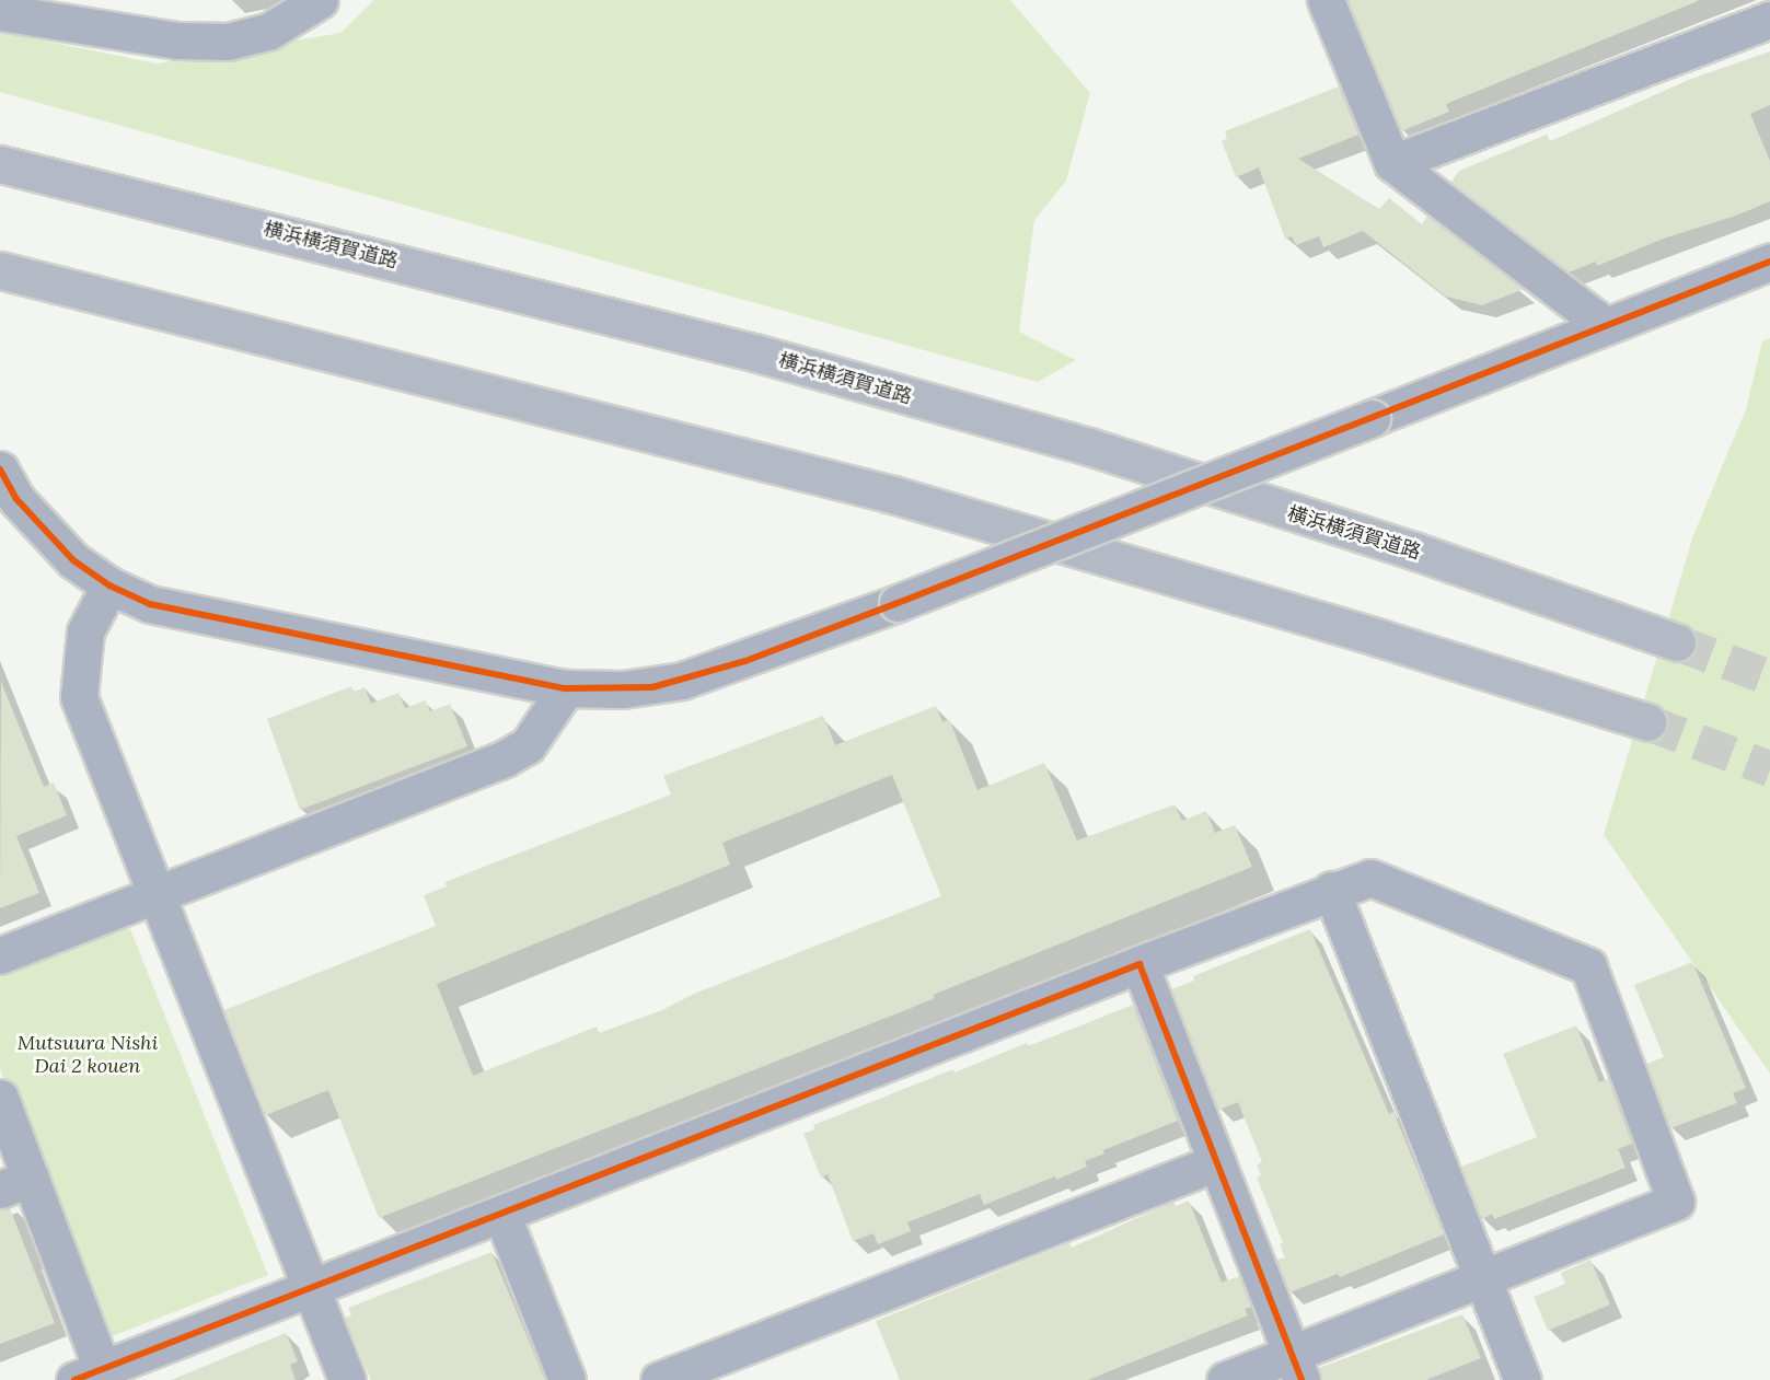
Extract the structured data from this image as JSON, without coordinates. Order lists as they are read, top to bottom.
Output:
{
  "streets": {
    "highway": ["横浜横須賀道路"]
  },
  "parks": ["Mutsuura Nishi Dai 2 kouen"]
}
